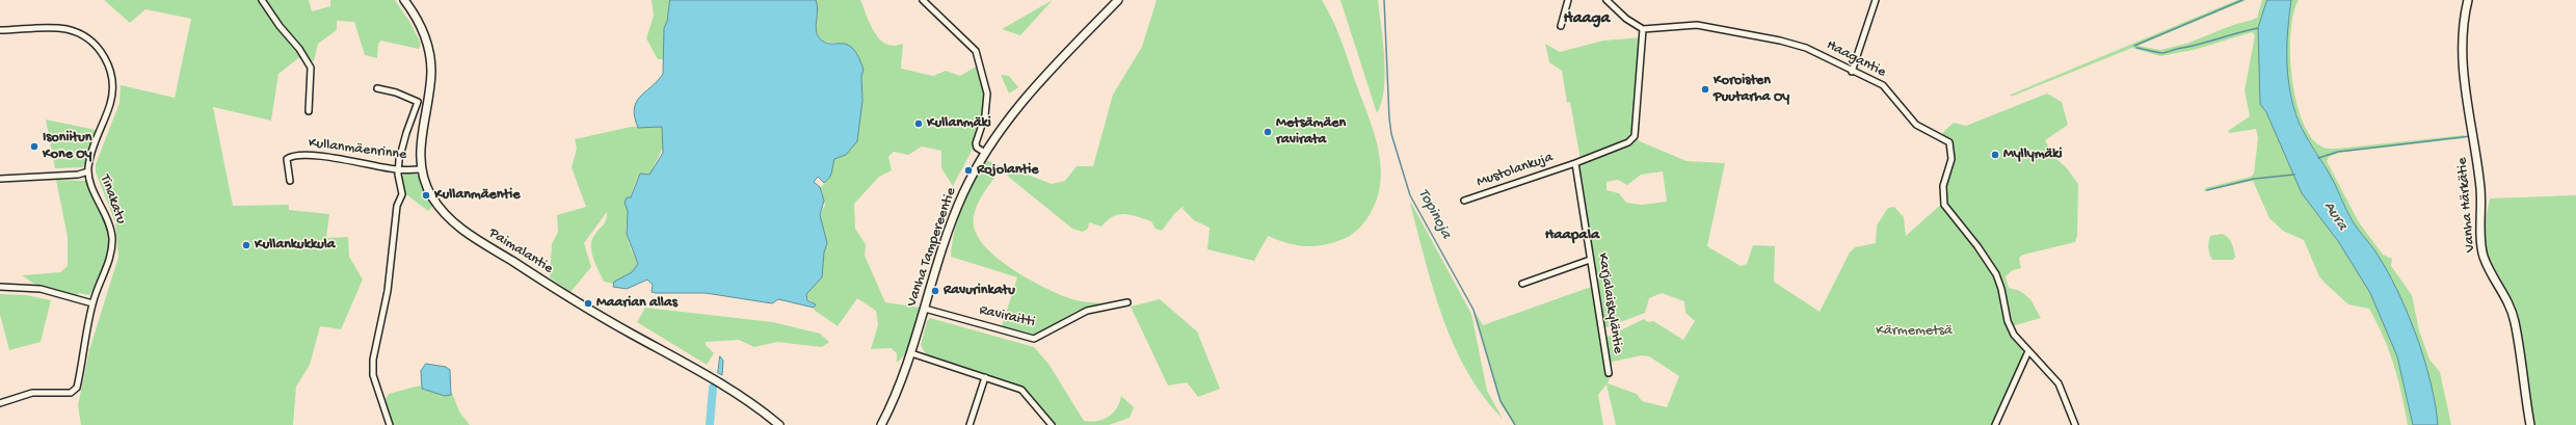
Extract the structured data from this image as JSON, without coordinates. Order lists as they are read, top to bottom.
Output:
{
  "streets": {
    "street": [
      "Haagantie",
      "Kullanmäenrinne",
      "Mustolankuja",
      "Tinakatu",
      "Vanha Härkätie",
      "Vanha Tampereentie",
      "Paimalantie",
      "Karjalaiskyläntie",
      "Raviraitti"
    ]
  },
  "crossings": [
    ["Kullanmäenrinne", "Paimalantie"],
    ["Mustolankuja", "Karjalaiskyläntie"],
    ["Vanha Tampereentie", "Raviraitti"]
  ],
  "districts": ["Haaga", "Haapala"],
  "water": ["Topinoja", "Aura"],
  "parks": ["Kärmemetsä"],
  "places": [
    "Koroisten Puutarha Oy",
    "Kullanmäki",
    "Metsämäen ravirata",
    "Isoniitun Kone Oy",
    "Myllymäki",
    "Rojolantie",
    "Kullanmäentie",
    "Kullankukkula",
    "Ravurinkatu",
    "Maarian allas"
  ]
}
